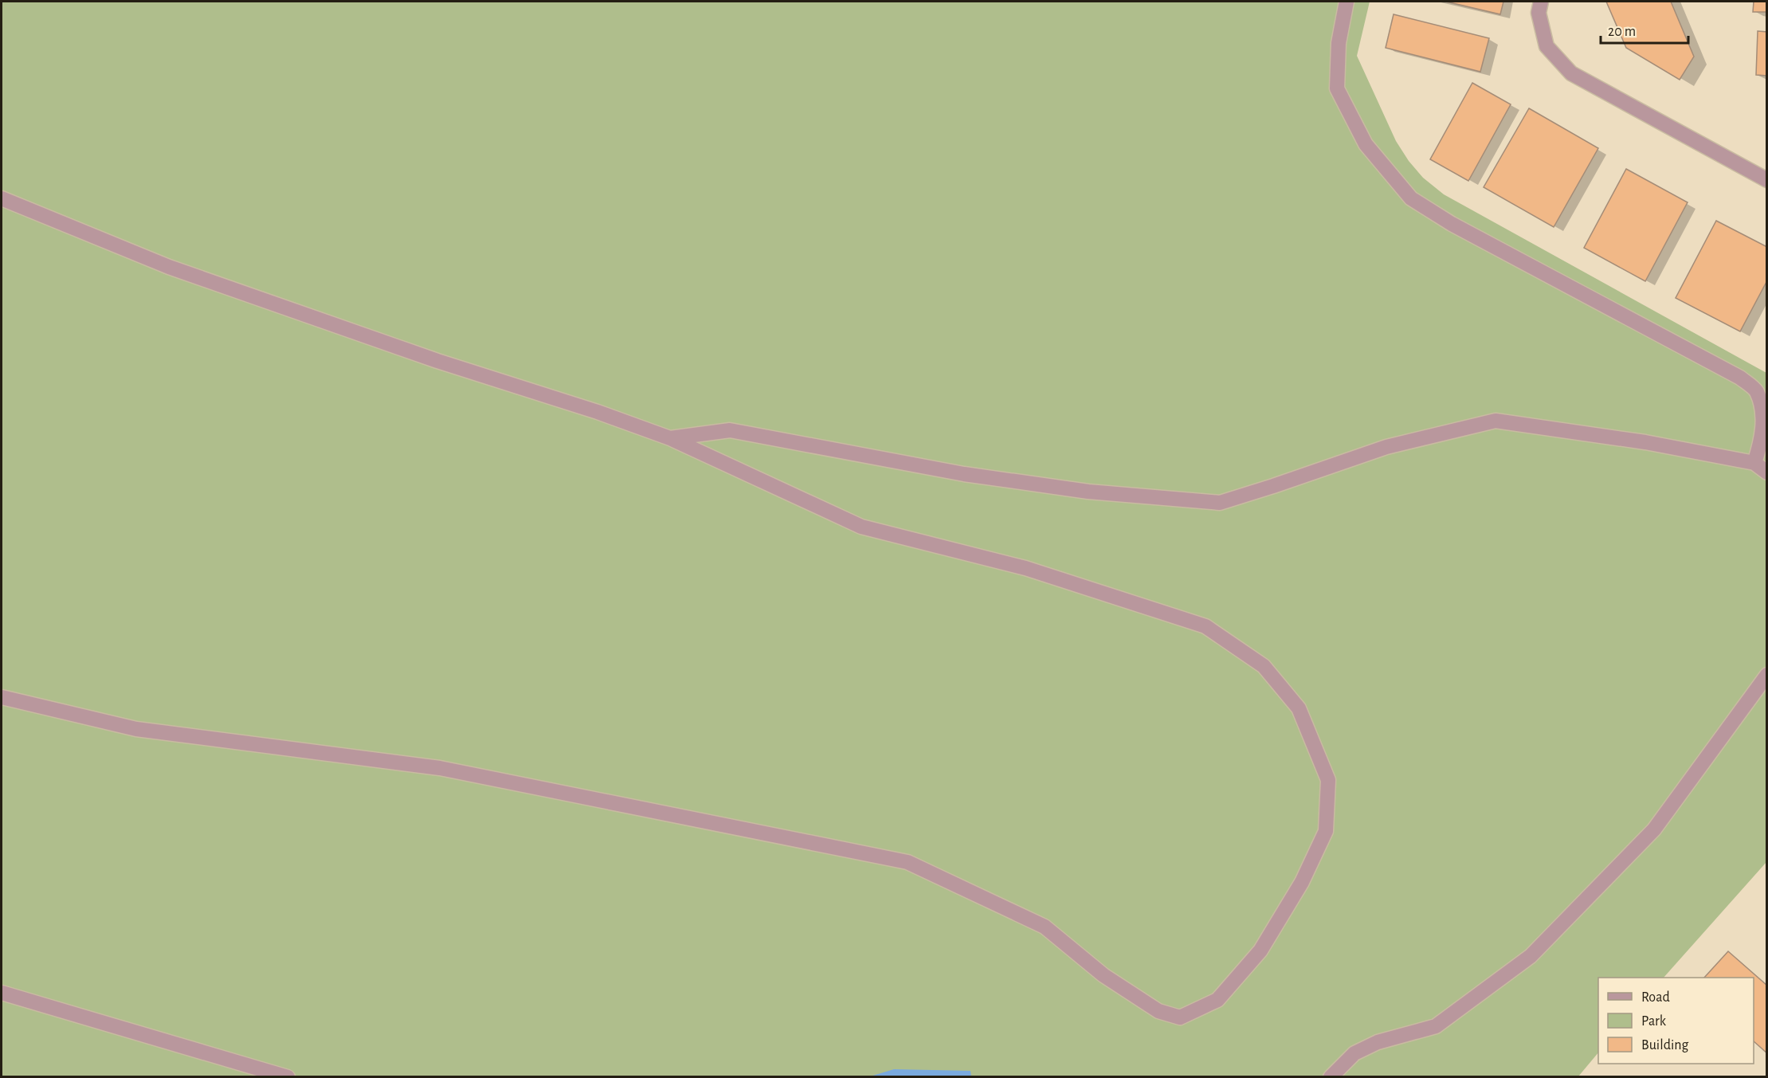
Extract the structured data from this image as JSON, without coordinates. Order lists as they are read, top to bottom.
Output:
{
  "legend": ["Road", "Park", "Building"],
  "scale_bar": "20 m"
}
